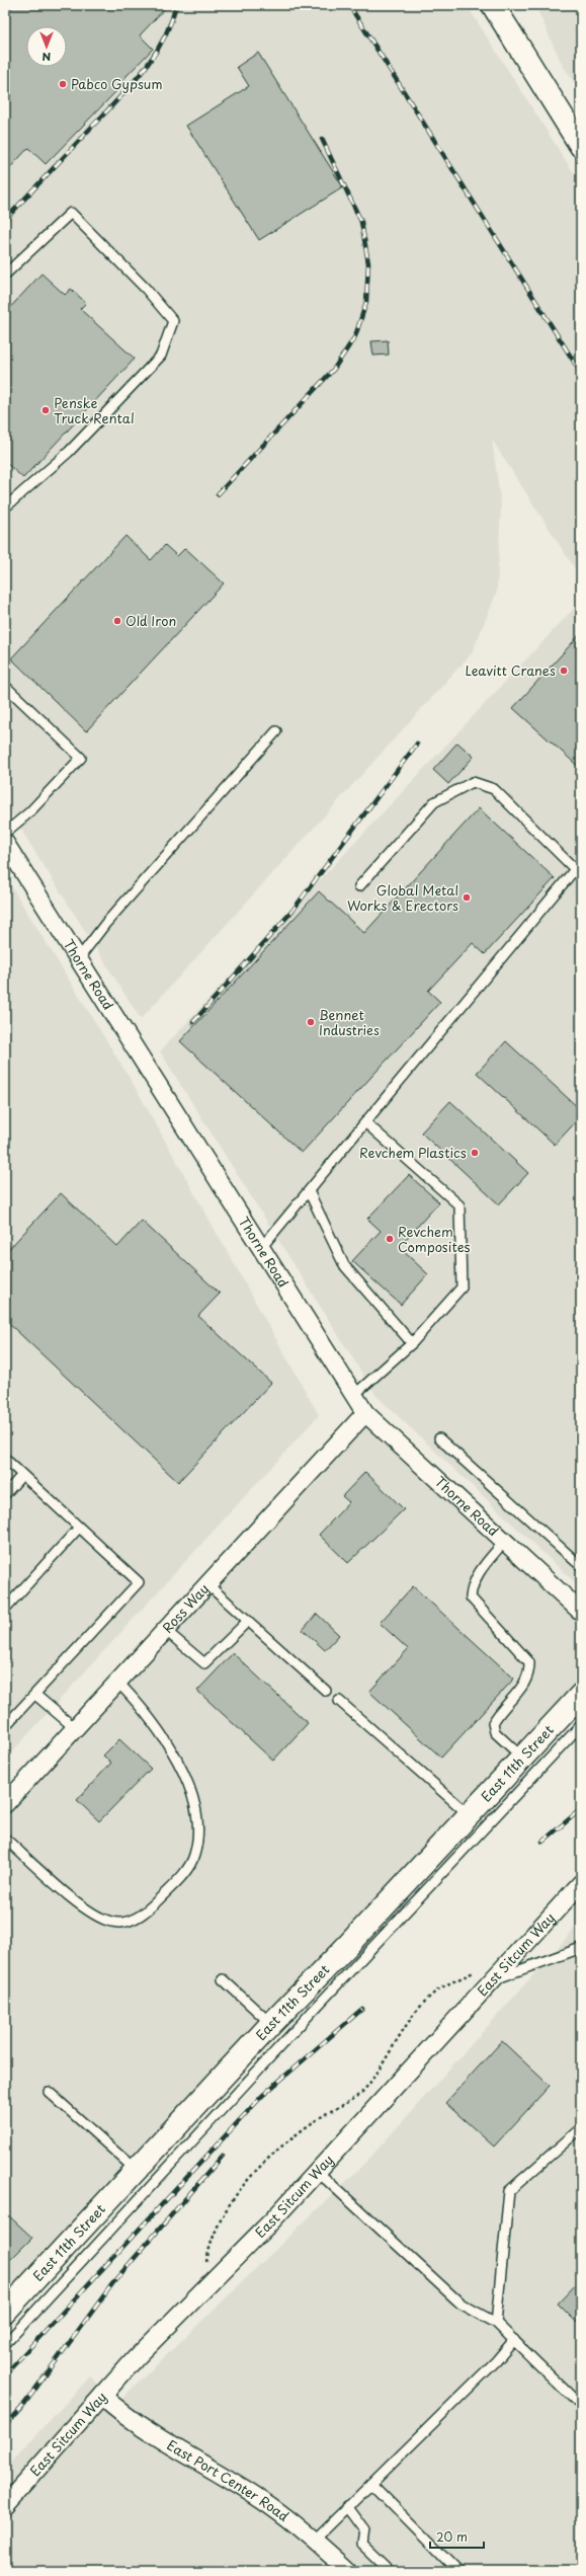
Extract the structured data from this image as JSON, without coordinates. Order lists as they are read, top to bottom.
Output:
{
  "streets": {
    "street": [
      "Thorne Road",
      "Ross Way",
      "East 11th Street",
      "East Sitcum Way",
      "East Port Center Road"
    ]
  },
  "crossings": [
    ["Thorne Road", "Ross Way"],
    ["East Sitcum Way", "East Port Center Road"]
  ],
  "places": [
    "Pabco Gypsum",
    "Penske Truck Rental",
    "Old Iron",
    "Leavitt Cranes",
    "Global Metal Works & Erectors",
    "Bennet Industries",
    "Revchem Plastics",
    "Revchem Composites"
  ],
  "scale_bar": "20 m",
  "north": "bottom"
}
